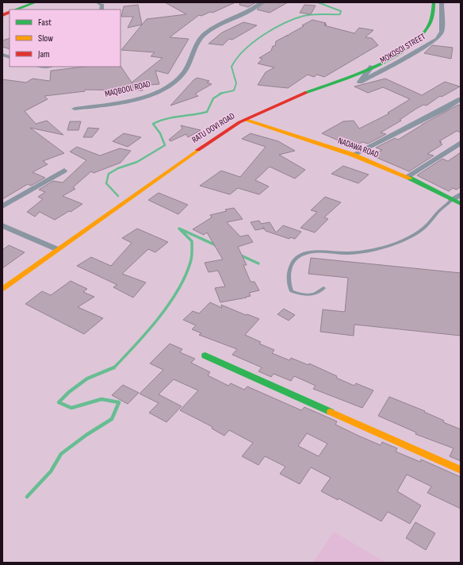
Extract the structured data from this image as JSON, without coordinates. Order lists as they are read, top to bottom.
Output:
{
  "streets": {
    "main road": ["RATU DOVI ROAD", "NADAWA ROAD"],
    "street": ["MOKOSOI STREET", "MAQBOOL ROAD"]
  },
  "crossings": [
    ["MOKOSOI STREET", "RATU DOVI ROAD"],
    ["RATU DOVI ROAD", "NADAWA ROAD"]
  ],
  "legend": ["Fast", "Slow", "Jam"]
}
